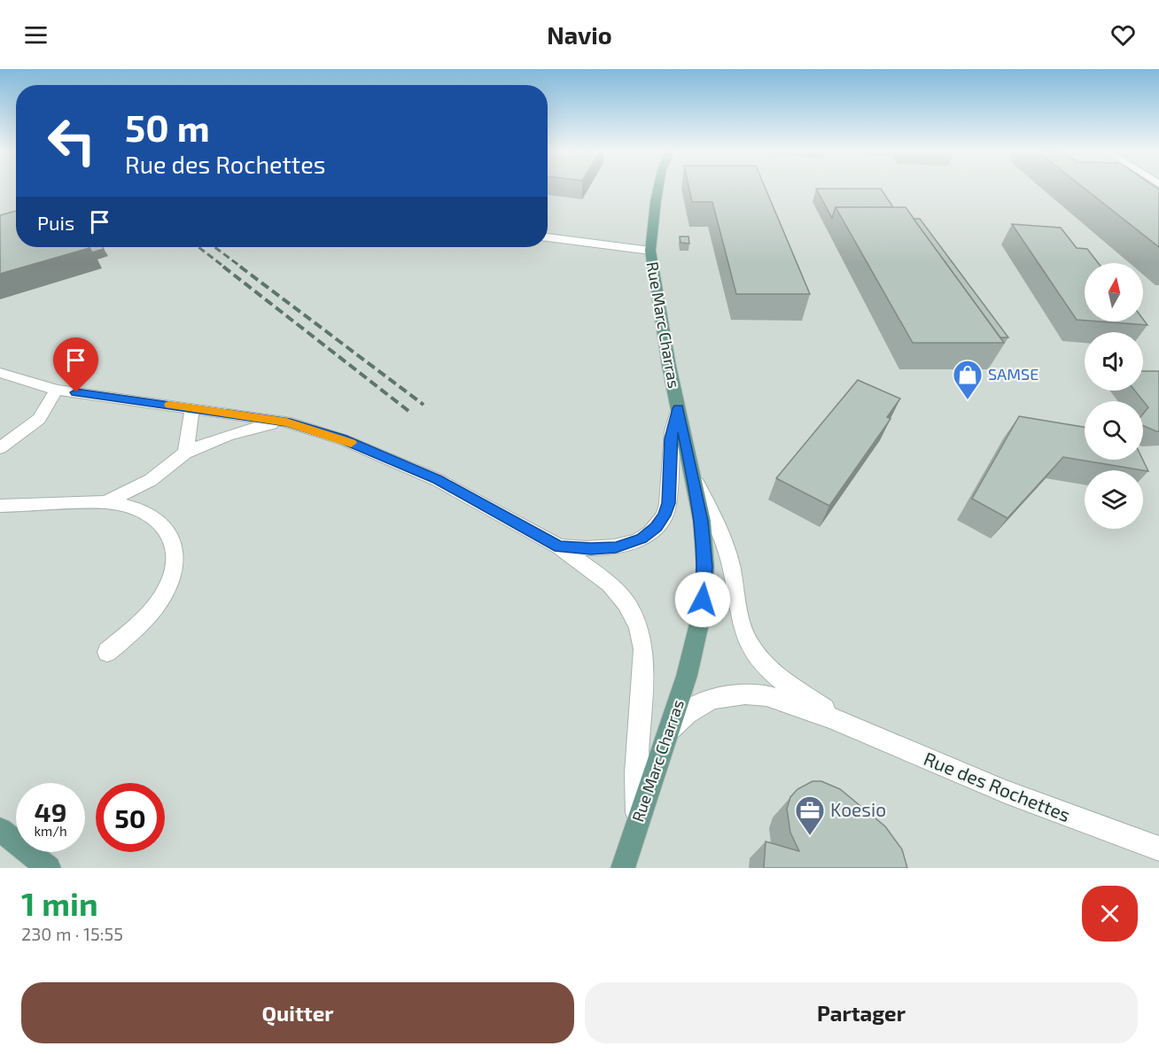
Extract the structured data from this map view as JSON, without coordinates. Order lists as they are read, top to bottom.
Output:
{
  "streets": {
    "main road": ["Rue Marc Charras"],
    "street": ["Rue des Rochettes"]
  },
  "crossings": [
    ["Rue Marc Charras", "Rue des Rochettes"]
  ],
  "places": {
    "shop": ["SAMSE"],
    "office": ["Koesio"]
  },
  "north": "top",
  "page": {
    "header": "Navio",
    "turn": ["50 m", "Rue des Rochettes"],
    "then": "Puis",
    "speed": "49 km/h",
    "limit": "50",
    "heading": ["1 min", "230 m · 15:55"],
    "buttons": ["Quitter", "Partager"]
  }
}
